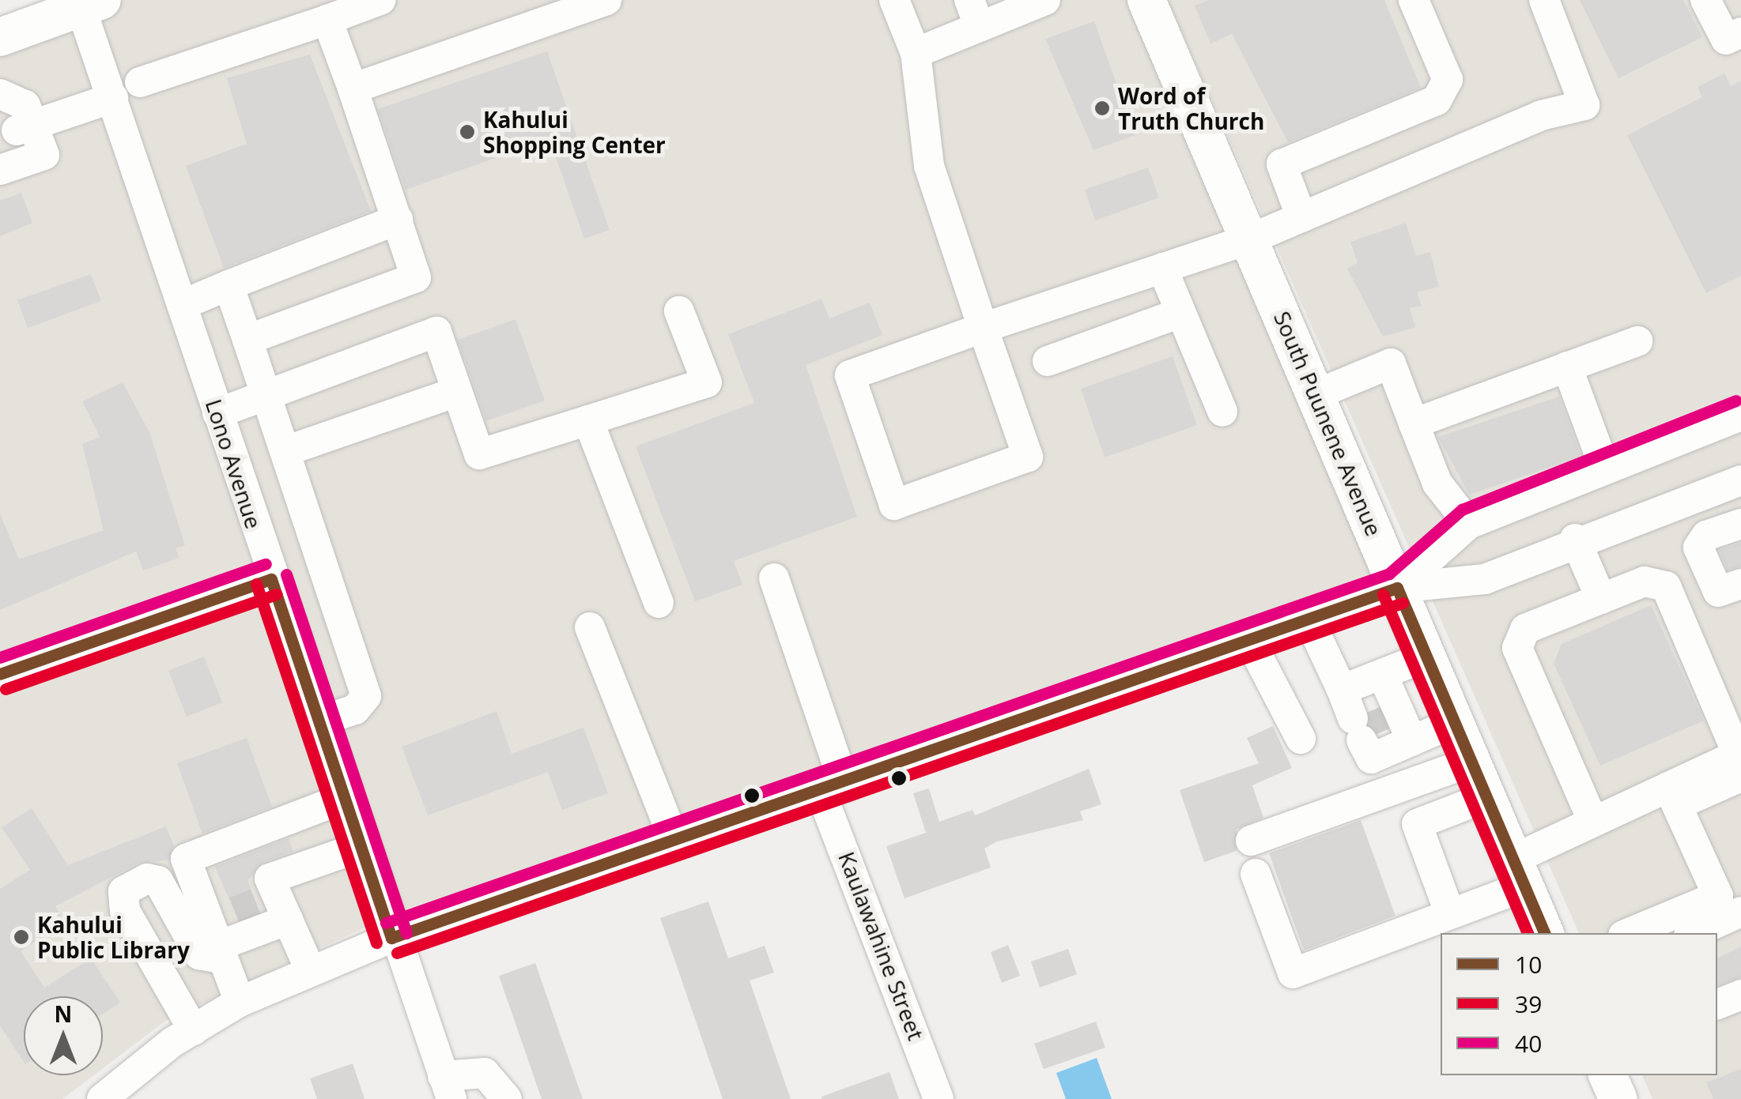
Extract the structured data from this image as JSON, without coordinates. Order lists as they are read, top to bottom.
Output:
{
  "streets": {
    "main road": ["South Puunene Avenue"],
    "street": ["Lono Avenue", "Kaulawahine Street"]
  },
  "places": ["Word of Truth Church", "Kahului Shopping Center", "Kahului Public Library"],
  "lines": ["transit line 40", "transit line 10", "transit line 39"],
  "legend": ["10", "39", "40"],
  "north": "top"
}
